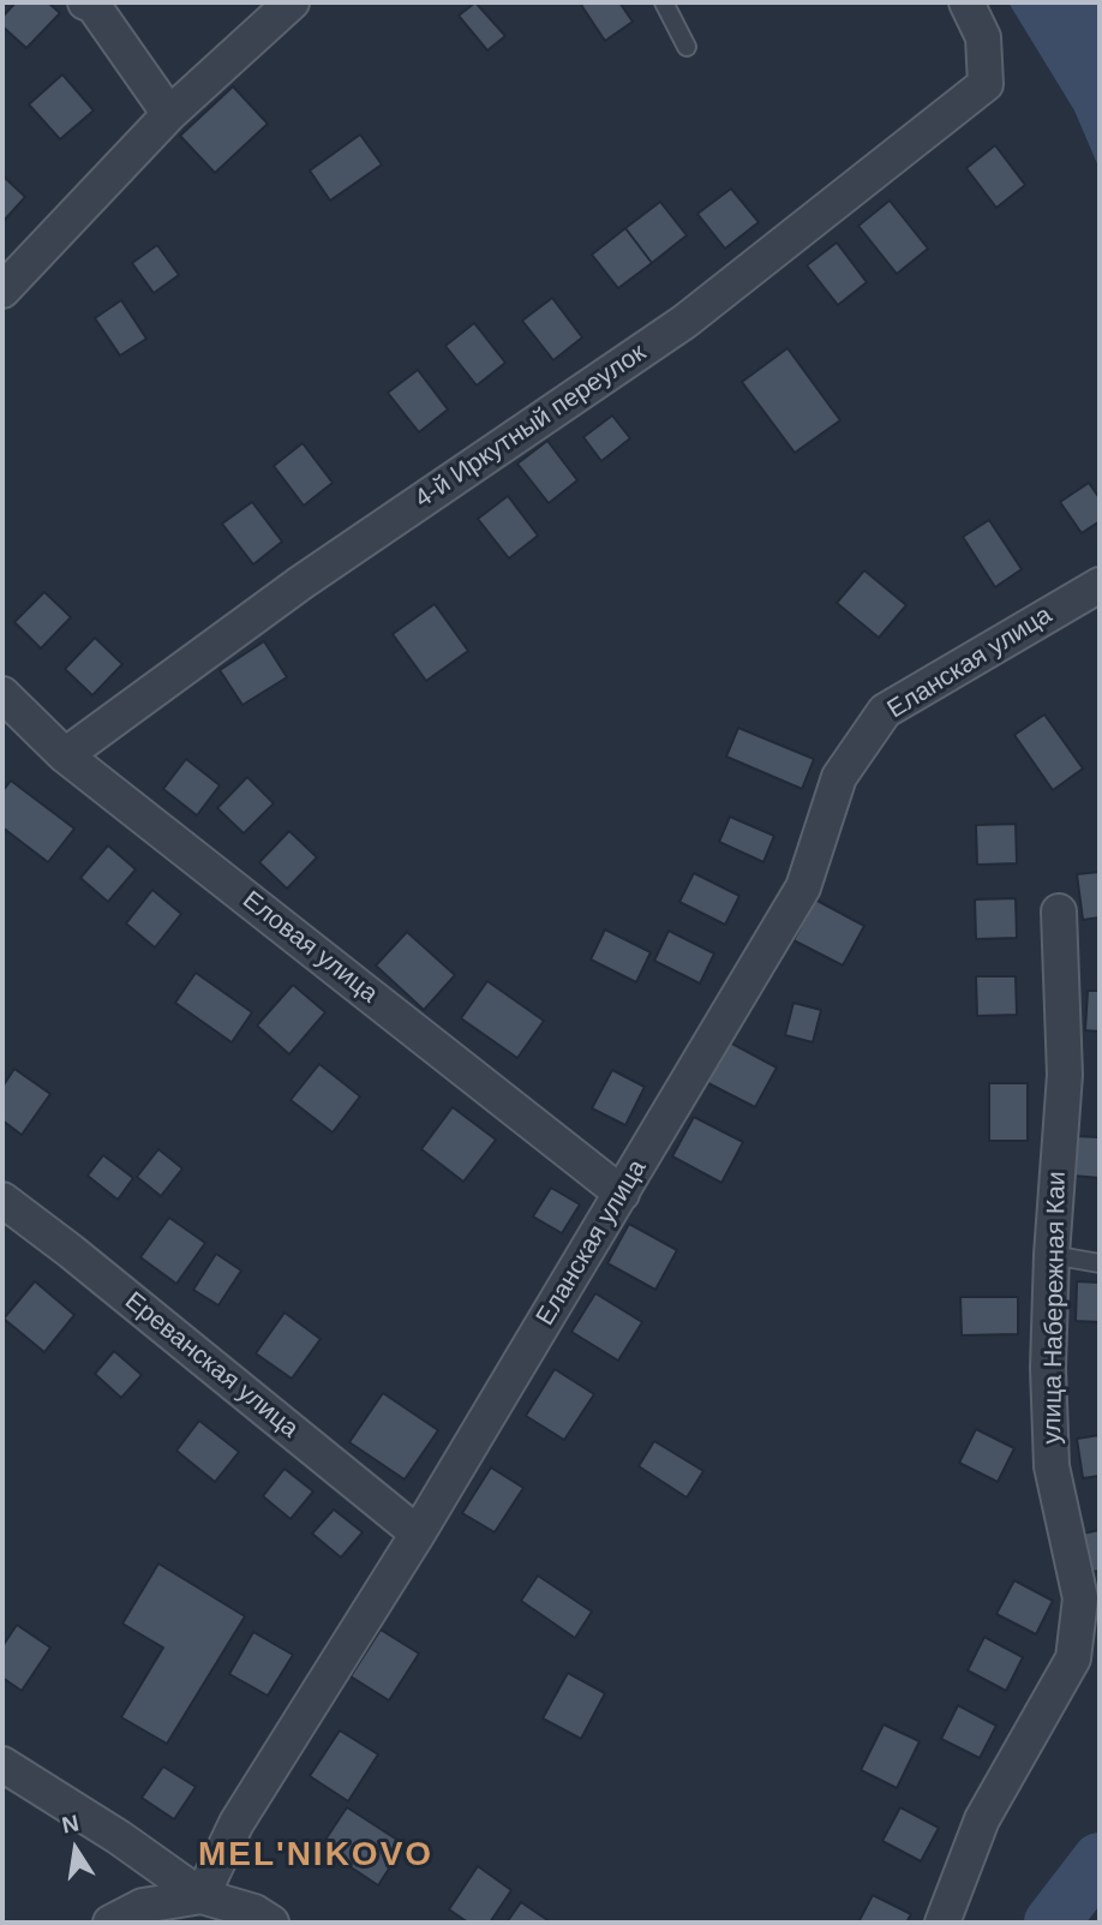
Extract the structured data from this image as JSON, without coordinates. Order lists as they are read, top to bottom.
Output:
{
  "streets": {
    "street": [
      "4-й Иркутный переулок",
      "Еланская улица",
      "Еловая улица",
      "улица Набережная Каи",
      "Ереванская улица"
    ]
  },
  "crossings": [
    ["4-й Иркутный переулок", "Еловая улица"],
    ["Еланская улица", "Еловая улица"],
    ["Еланская улица", "Ереванская улица"]
  ],
  "districts": ["MEL'NIKOVO"],
  "north": "top"
}
